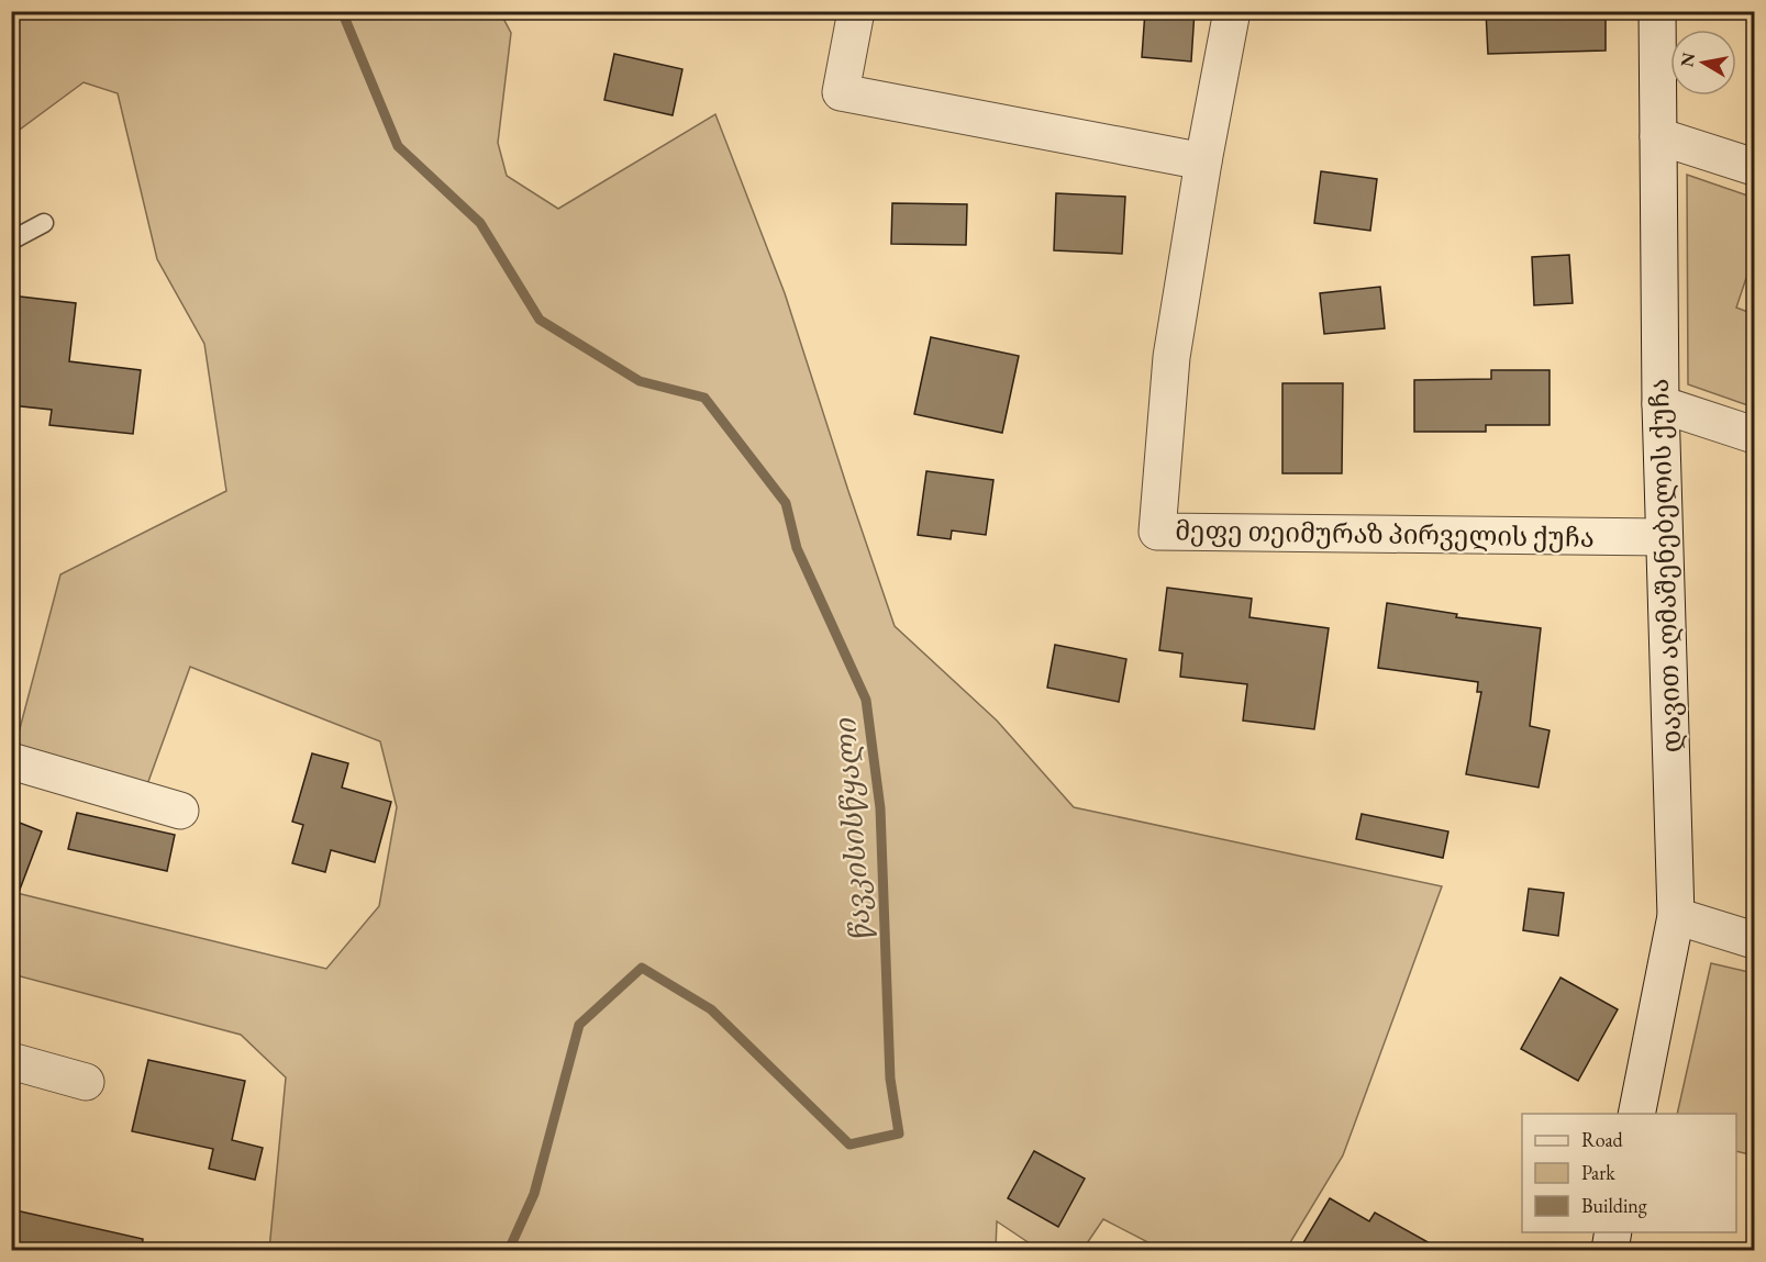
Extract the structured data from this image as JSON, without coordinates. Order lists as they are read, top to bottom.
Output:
{
  "streets": {
    "street": ["მეფე თეიმურაზ პირველის ქუჩა", "დავით აღმაშენებელის ქუჩა"]
  },
  "crossings": [
    ["მეფე თეიმურაზ პირველის ქუჩა", "დავით აღმაშენებელის ქუჩა"]
  ],
  "water": ["წავკისისწყალი"],
  "legend": ["Road", "Park", "Building"],
  "north": "left"
}
